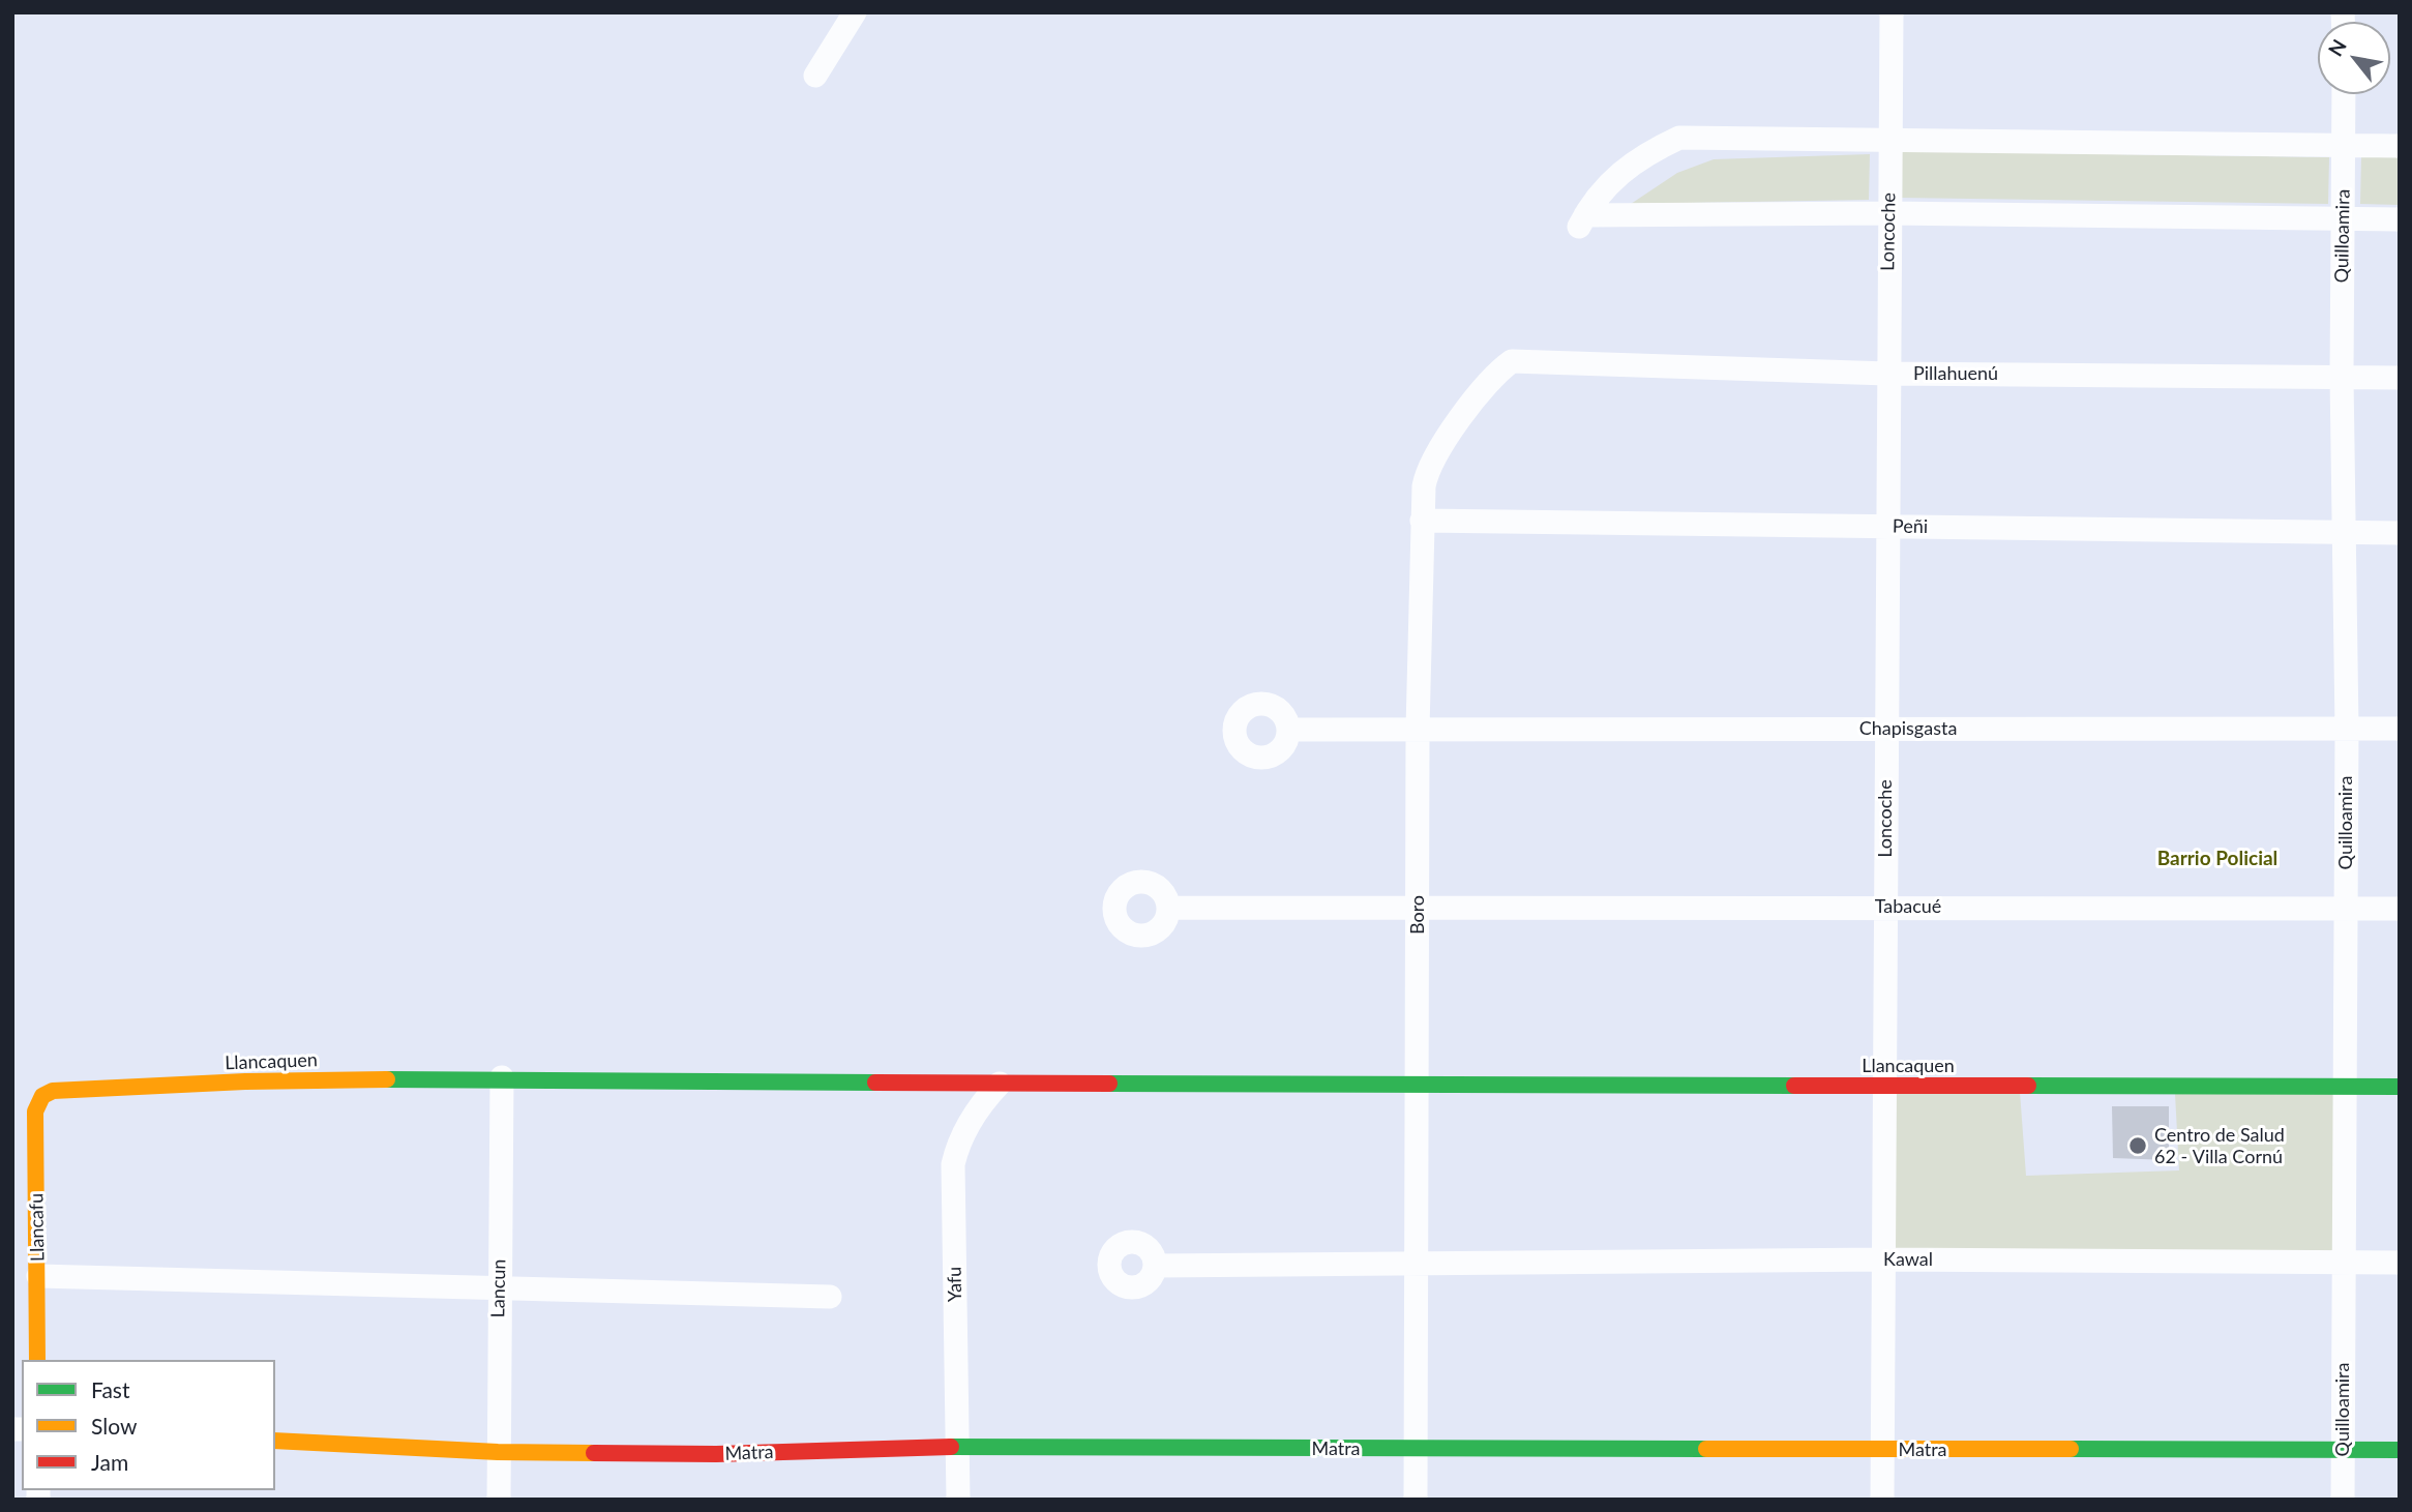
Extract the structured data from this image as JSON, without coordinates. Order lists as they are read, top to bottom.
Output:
{
  "streets": {
    "street": [
      "Loncoche",
      "Quilloamira",
      "Pillahuenú",
      "Peñi",
      "Chapisgasta",
      "Tabacué",
      "Boro",
      "Llancaquen",
      "Llancafu",
      "Kawal",
      "Yafu",
      "Lancun",
      "Matra"
    ]
  },
  "crossings": [
    ["Loncoche", "Pillahuenú"],
    ["Loncoche", "Peñi"],
    ["Loncoche", "Chapisgasta"],
    ["Loncoche", "Tabacué"],
    ["Loncoche", "Llancaquen"],
    ["Loncoche", "Kawal"],
    ["Loncoche", "Matra"],
    ["Quilloamira", "Pillahuenú"],
    ["Quilloamira", "Peñi"],
    ["Quilloamira", "Chapisgasta"],
    ["Quilloamira", "Tabacué"],
    ["Quilloamira", "Llancaquen"],
    ["Quilloamira", "Kawal"],
    ["Quilloamira", "Matra"],
    ["Pillahuenú", "Boro"],
    ["Peñi", "Boro"],
    ["Chapisgasta", "Boro"],
    ["Tabacué", "Boro"],
    ["Boro", "Llancaquen"],
    ["Boro", "Kawal"],
    ["Boro", "Matra"],
    ["Llancaquen", "Llancafu"],
    ["Llancaquen", "Yafu"],
    ["Llancaquen", "Lancun"],
    ["Yafu", "Matra"],
    ["Lancun", "Matra"]
  ],
  "districts": ["Barrio Policial"],
  "places": ["Centro de Salud 62 - Villa Cornú"],
  "legend": ["Fast", "Slow", "Jam"],
  "north": "top left"
}
